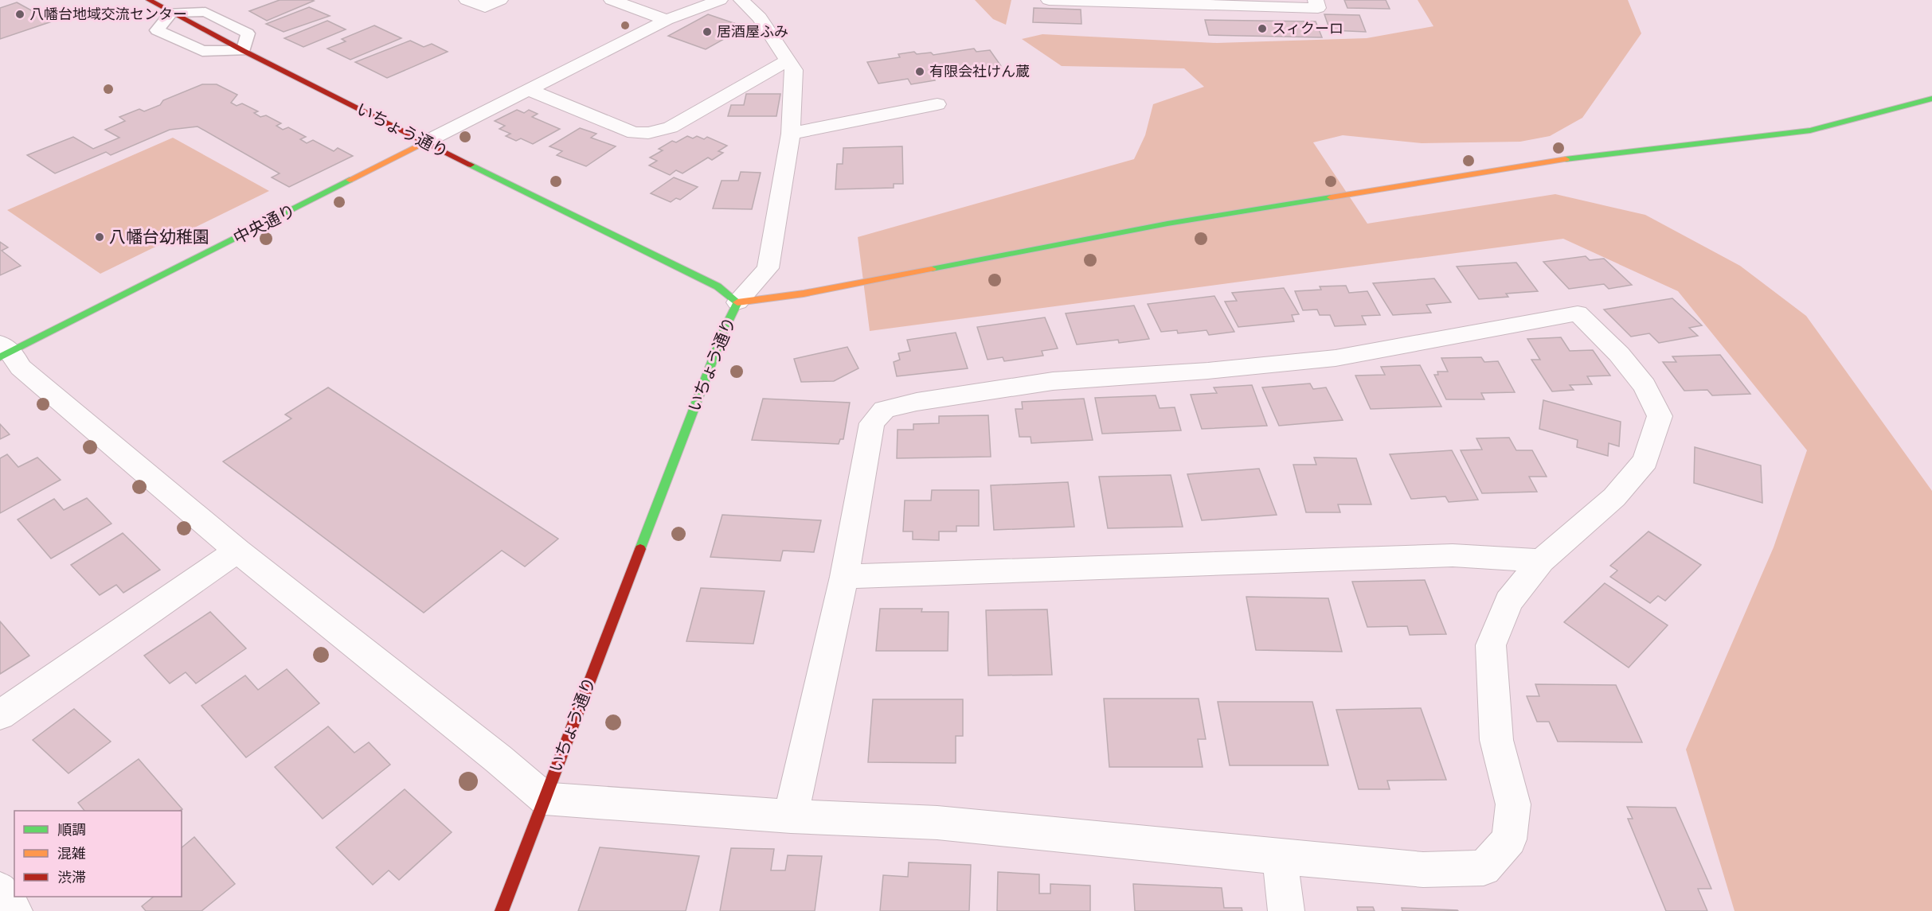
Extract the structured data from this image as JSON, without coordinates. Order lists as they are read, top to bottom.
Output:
{
  "streets": {
    "street": ["いちょう通り", "中央通り"]
  },
  "crossings": [
    ["いちょう通り", "中央通り"]
  ],
  "places": [
    "八幡台地域交流センター",
    "スィクーロ",
    "居酒屋ふみ",
    "有限会社けん蔵",
    "八幡台幼稚園"
  ],
  "legend": ["順調", "混雑", "渋滞"]
}
